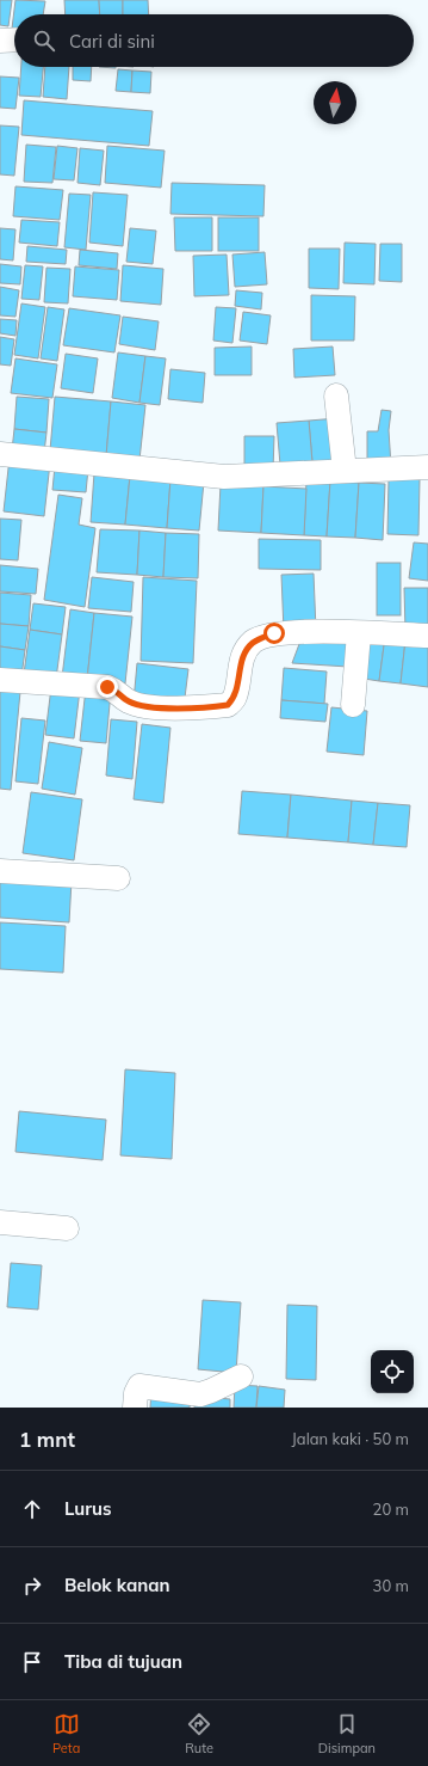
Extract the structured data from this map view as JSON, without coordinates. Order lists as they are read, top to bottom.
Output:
{
  "north": "top",
  "page": {
    "search": "Cari di sini",
    "heading": ["1 mnt", "Jalan kaki · 50 m"],
    "list": [
      ["Lurus", "20 m"],
      ["Belok kanan", "30 m"],
      "Tiba di tujuan"
    ],
    "nav": ["Peta", "Rute", "Disimpan"]
  }
}
